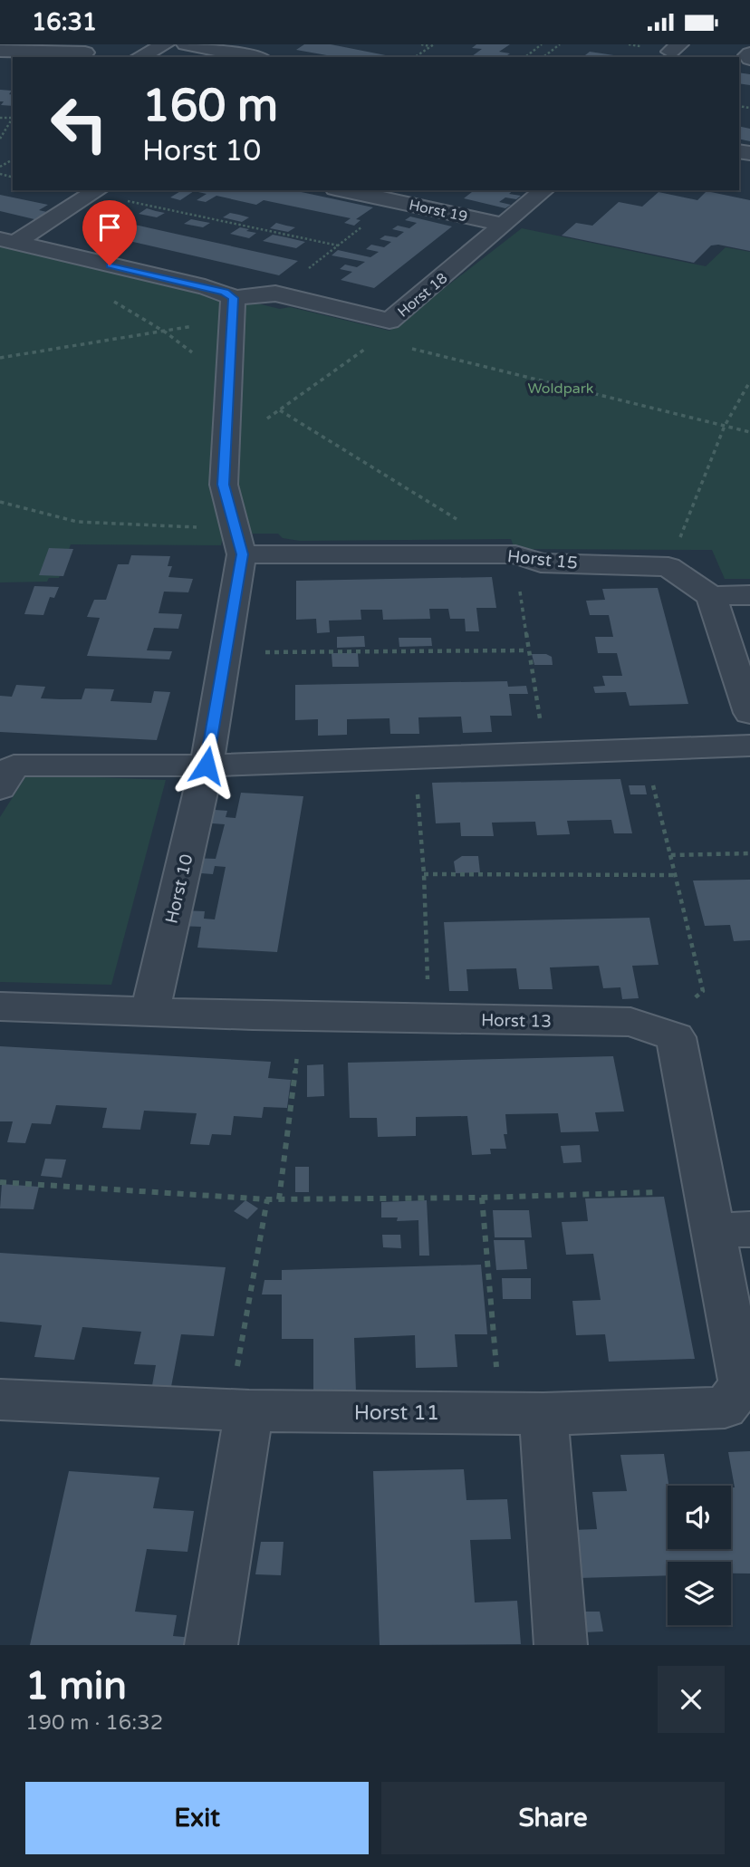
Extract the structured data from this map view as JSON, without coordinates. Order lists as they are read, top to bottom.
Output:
{
  "streets": {
    "street": [
      "Horst 19",
      "Horst 18",
      "Horst 15",
      "Horst 10",
      "Horst 13",
      "Horst 11"
    ]
  },
  "crossings": [
    ["Horst 19", "Horst 18"],
    ["Horst 18", "Horst 10"],
    ["Horst 15", "Horst 10"],
    ["Horst 10", "Horst 13"],
    ["Horst 13", "Horst 11"]
  ],
  "parks": ["Woldpark"],
  "page": {
    "status": "16:31",
    "turn": ["160 m", "Horst 10"],
    "heading": ["1 min", "190 m · 16:32"],
    "buttons": ["Exit", "Share"]
  }
}
